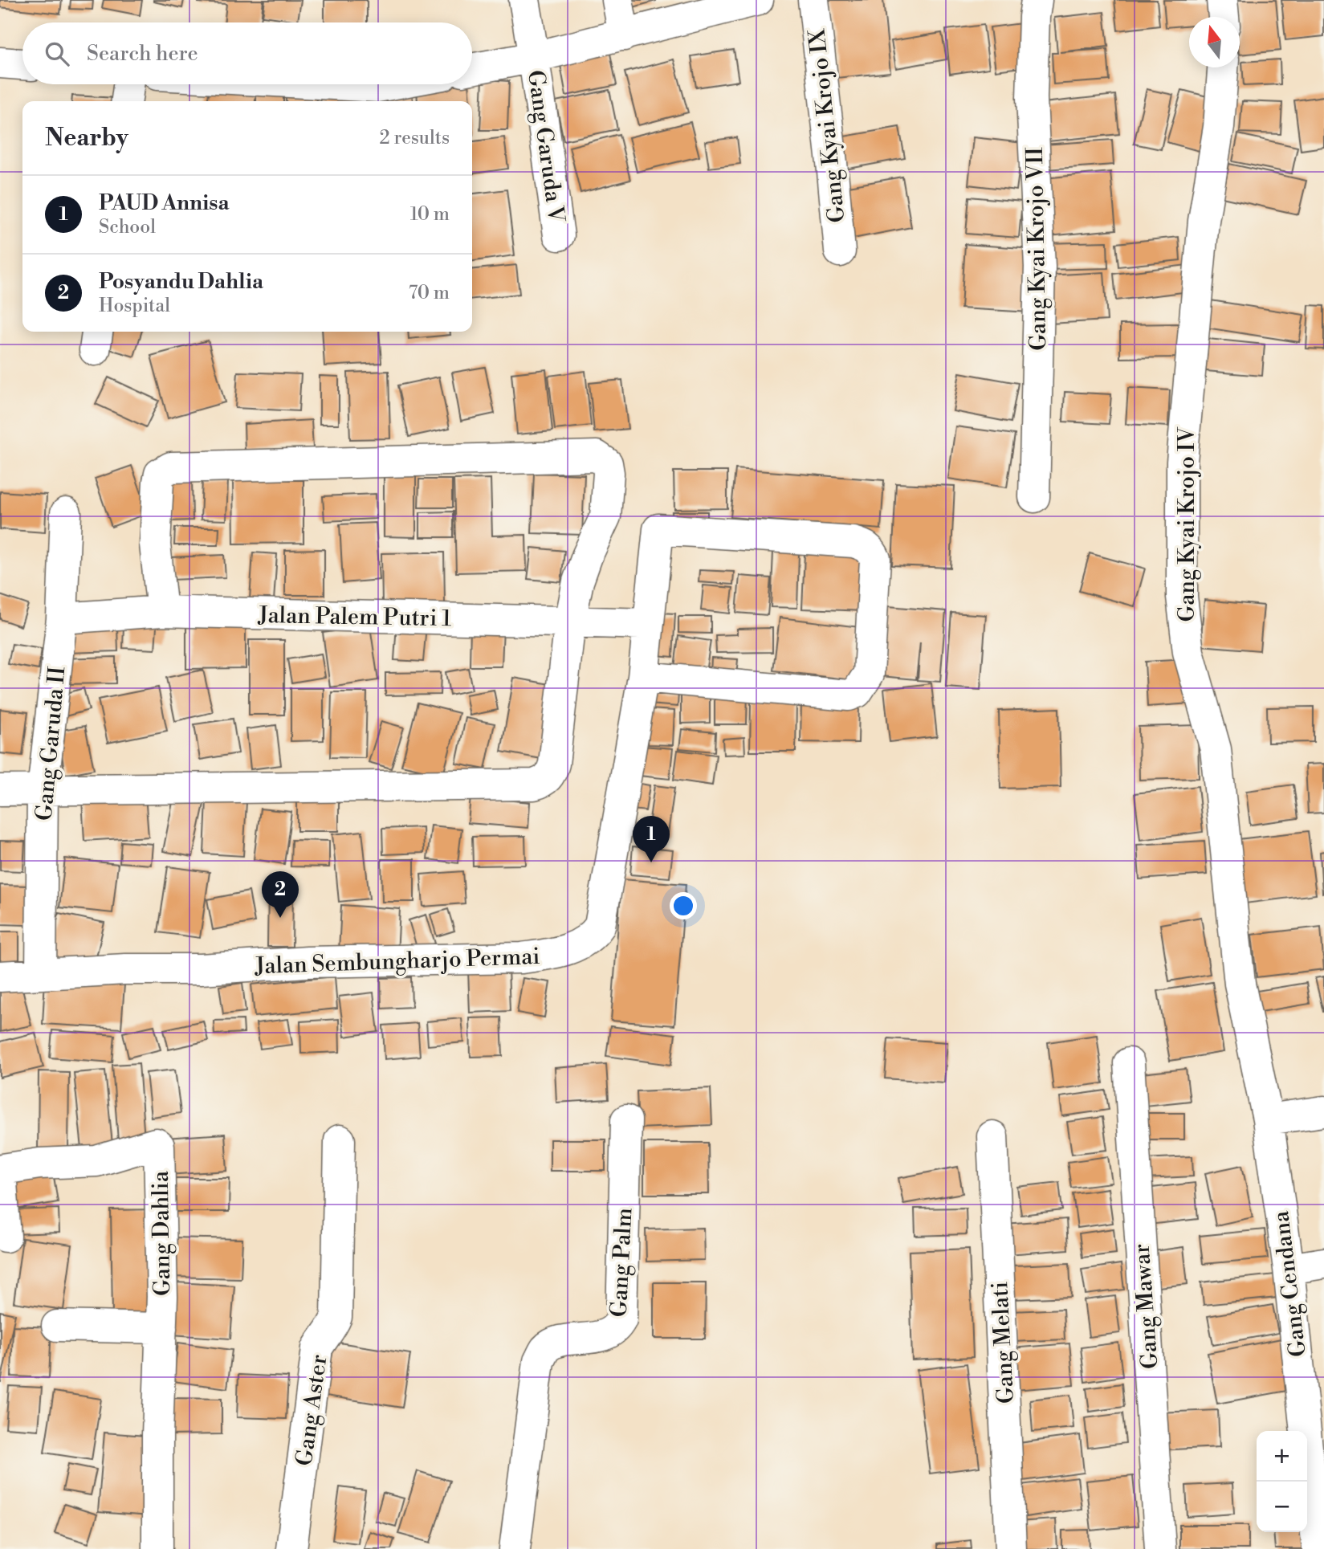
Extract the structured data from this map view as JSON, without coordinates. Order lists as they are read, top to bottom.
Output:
{
  "streets": {
    "street": [
      "Gang Kyai Krojo IX",
      "Gang Garuda V",
      "Gang Kyai Krojo VII",
      "Gang Kyai Krojo IV",
      "Jalan Palem Putri 1",
      "Gang Garuda II",
      "Jalan Sembungharjo Permai",
      "Gang Dahlia",
      "Gang Palm",
      "Gang Cendana",
      "Gang Mawar",
      "Gang Melati",
      "Gang Aster"
    ]
  },
  "crossings": [
    ["Gang Kyai Krojo IV", "Gang Cendana"],
    ["Jalan Palem Putri 1", "Gang Garuda II"],
    ["Jalan Palem Putri 1", "Jalan Sembungharjo Permai"],
    ["Gang Garuda II", "Jalan Sembungharjo Permai"]
  ],
  "north": "top",
  "page": {
    "search": "Search here",
    "heading": ["Nearby", "2 results"],
    "list": [
      {
        "mark": "1",
        "name": "PAUD Annisa",
        "note": "School",
        "value": "10 m"
      },
      {
        "mark": "2",
        "name": "Posyandu Dahlia",
        "note": "Hospital",
        "value": "70 m"
      }
    ],
    "pins": ["1", "2"],
    "map_buttons": ["+", "−"]
  }
}
